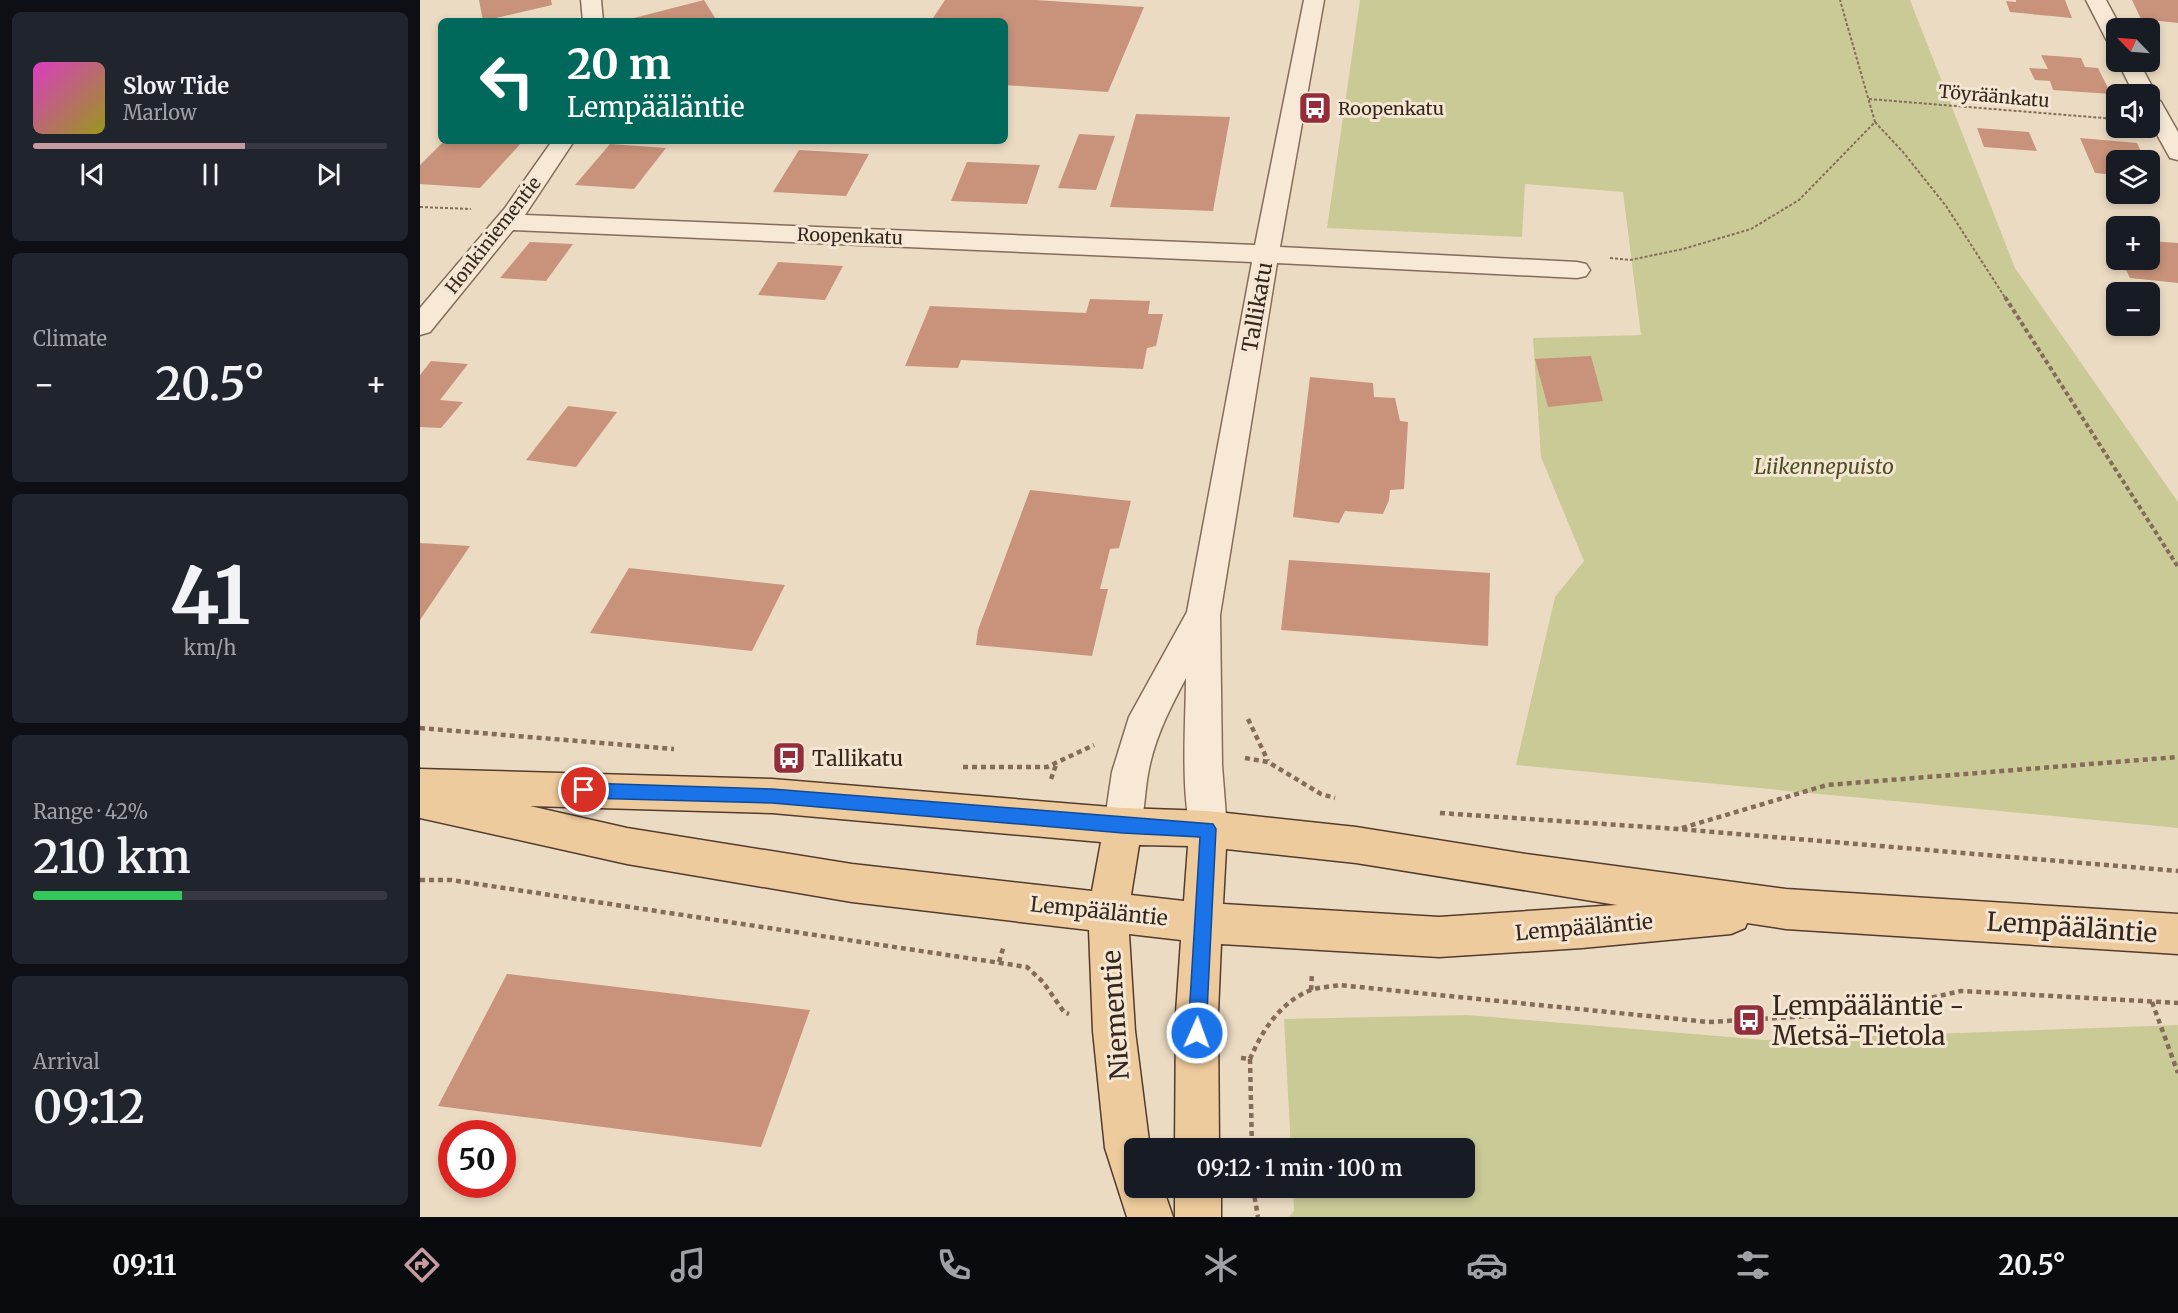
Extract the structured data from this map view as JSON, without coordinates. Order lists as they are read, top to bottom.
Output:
{
  "streets": {
    "main road": ["Lempääläntie", "Niementie"],
    "street": ["Honkiniementie", "Roopenkatu", "Tallikatu"],
    "path": ["Töyräänkatu"]
  },
  "crossings": [
    ["Honkiniementie", "Roopenkatu"],
    ["Roopenkatu", "Tallikatu"],
    ["Tallikatu", "Lempääläntie"],
    ["Tallikatu", "Niementie"],
    ["Lempääläntie", "Niementie"]
  ],
  "parks": ["Liikennepuisto"],
  "places": {
    "bus stop": ["Roopenkatu", "Tallikatu", "Lempääläntie - Metsä-Tietola"]
  },
  "north": "top left",
  "page": {
    "map_buttons": ["+", "−"],
    "turn": ["20 m", "Lempääläntie"],
    "song": ["Slow Tide", "Marlow"],
    "tile": [
      "Climate",
      ["41", "km/h"],
      ["Range · 42%", "210 km"],
      ["Arrival", "09:12"]
    ],
    "heat": ["−", "20.5°", "+"],
    "limit": "50",
    "trip": "09:12 · 1 min · 100 m",
    "tabs": ["09:11", "20.5°"]
  }
}
